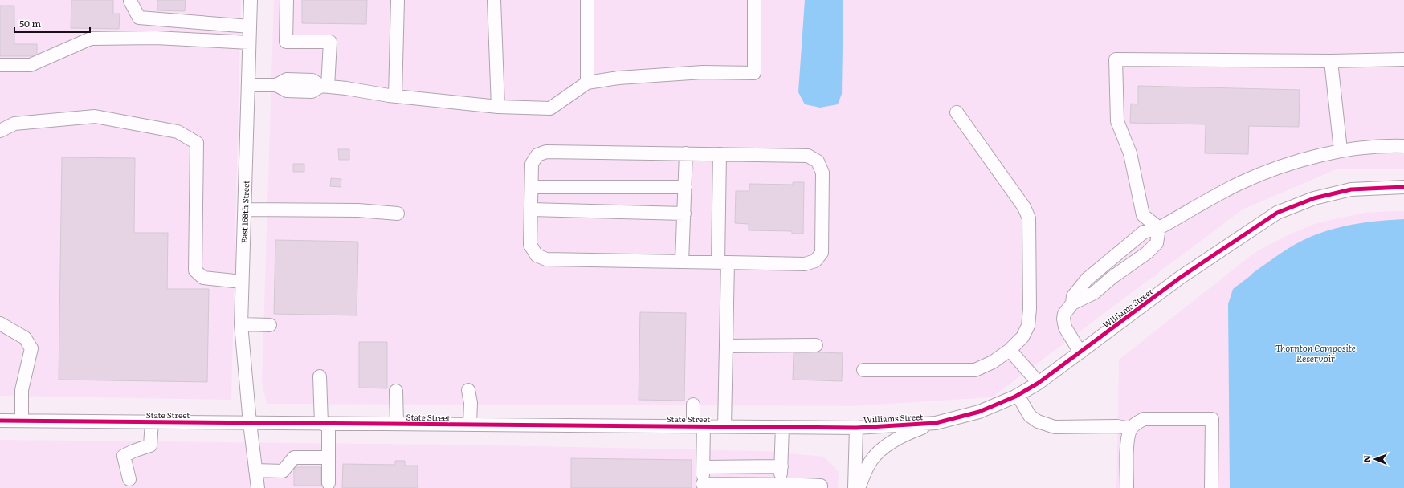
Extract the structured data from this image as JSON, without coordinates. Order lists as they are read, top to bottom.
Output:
{
  "streets": {
    "street": ["East 168th Street", "Williams Street", "State Street"]
  },
  "crossings": [
    ["East 168th Street", "State Street"],
    ["Williams Street", "State Street"]
  ],
  "water": ["Thornton Composite Reservoir"],
  "scale_bar": "50 m",
  "north": "left"
}
